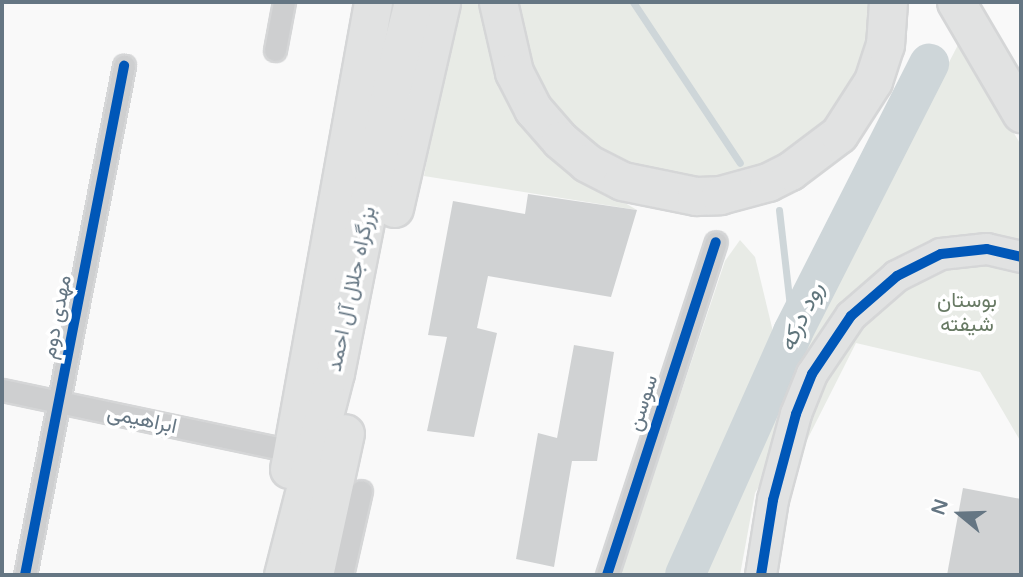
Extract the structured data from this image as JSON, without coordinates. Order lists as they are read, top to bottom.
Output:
{
  "streets": {
    "highway": ["بزرگراه جلال آل احمد"],
    "street": ["مهدی دوم", "سوسن", "ابراهیمی"]
  },
  "crossings": [
    ["مهدی دوم", "ابراهیمی"]
  ],
  "water": ["رود درکه"],
  "parks": ["بوستان شیفته"],
  "north": "left"
}
